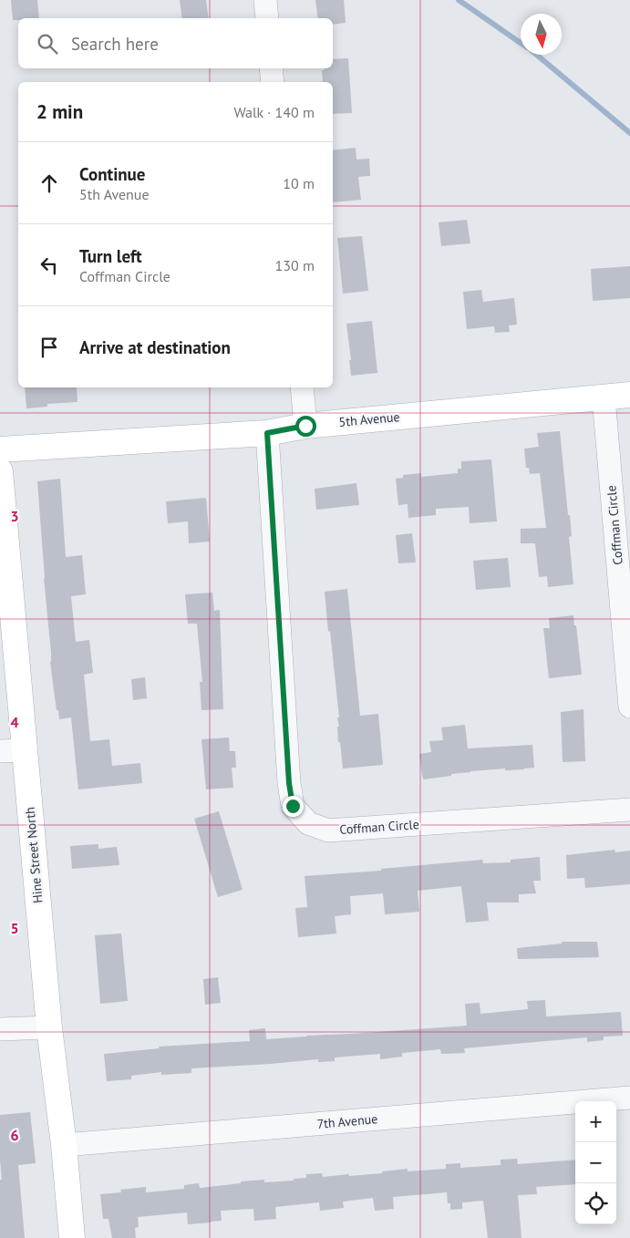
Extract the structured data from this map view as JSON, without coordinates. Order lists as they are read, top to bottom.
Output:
{
  "streets": {
    "street": [
      "5th Avenue",
      "Coffman Circle",
      "Hine Street North",
      "7th Avenue"
    ]
  },
  "crossings": [
    ["5th Avenue", "Coffman Circle"],
    ["Hine Street North", "7th Avenue"]
  ],
  "north": "bottom",
  "page": {
    "search": "Search here",
    "heading": ["2 min", "Walk · 140 m"],
    "list": [
      ["Continue", "5th Avenue", "10 m"],
      ["Turn left", "Coffman Circle", "130 m"],
      "Arrive at destination"
    ],
    "map_buttons": ["+", "−"]
  },
  "grid": {
    "rows": [
      "3",
      "4",
      "5",
      "6"
    ]
  }
}
